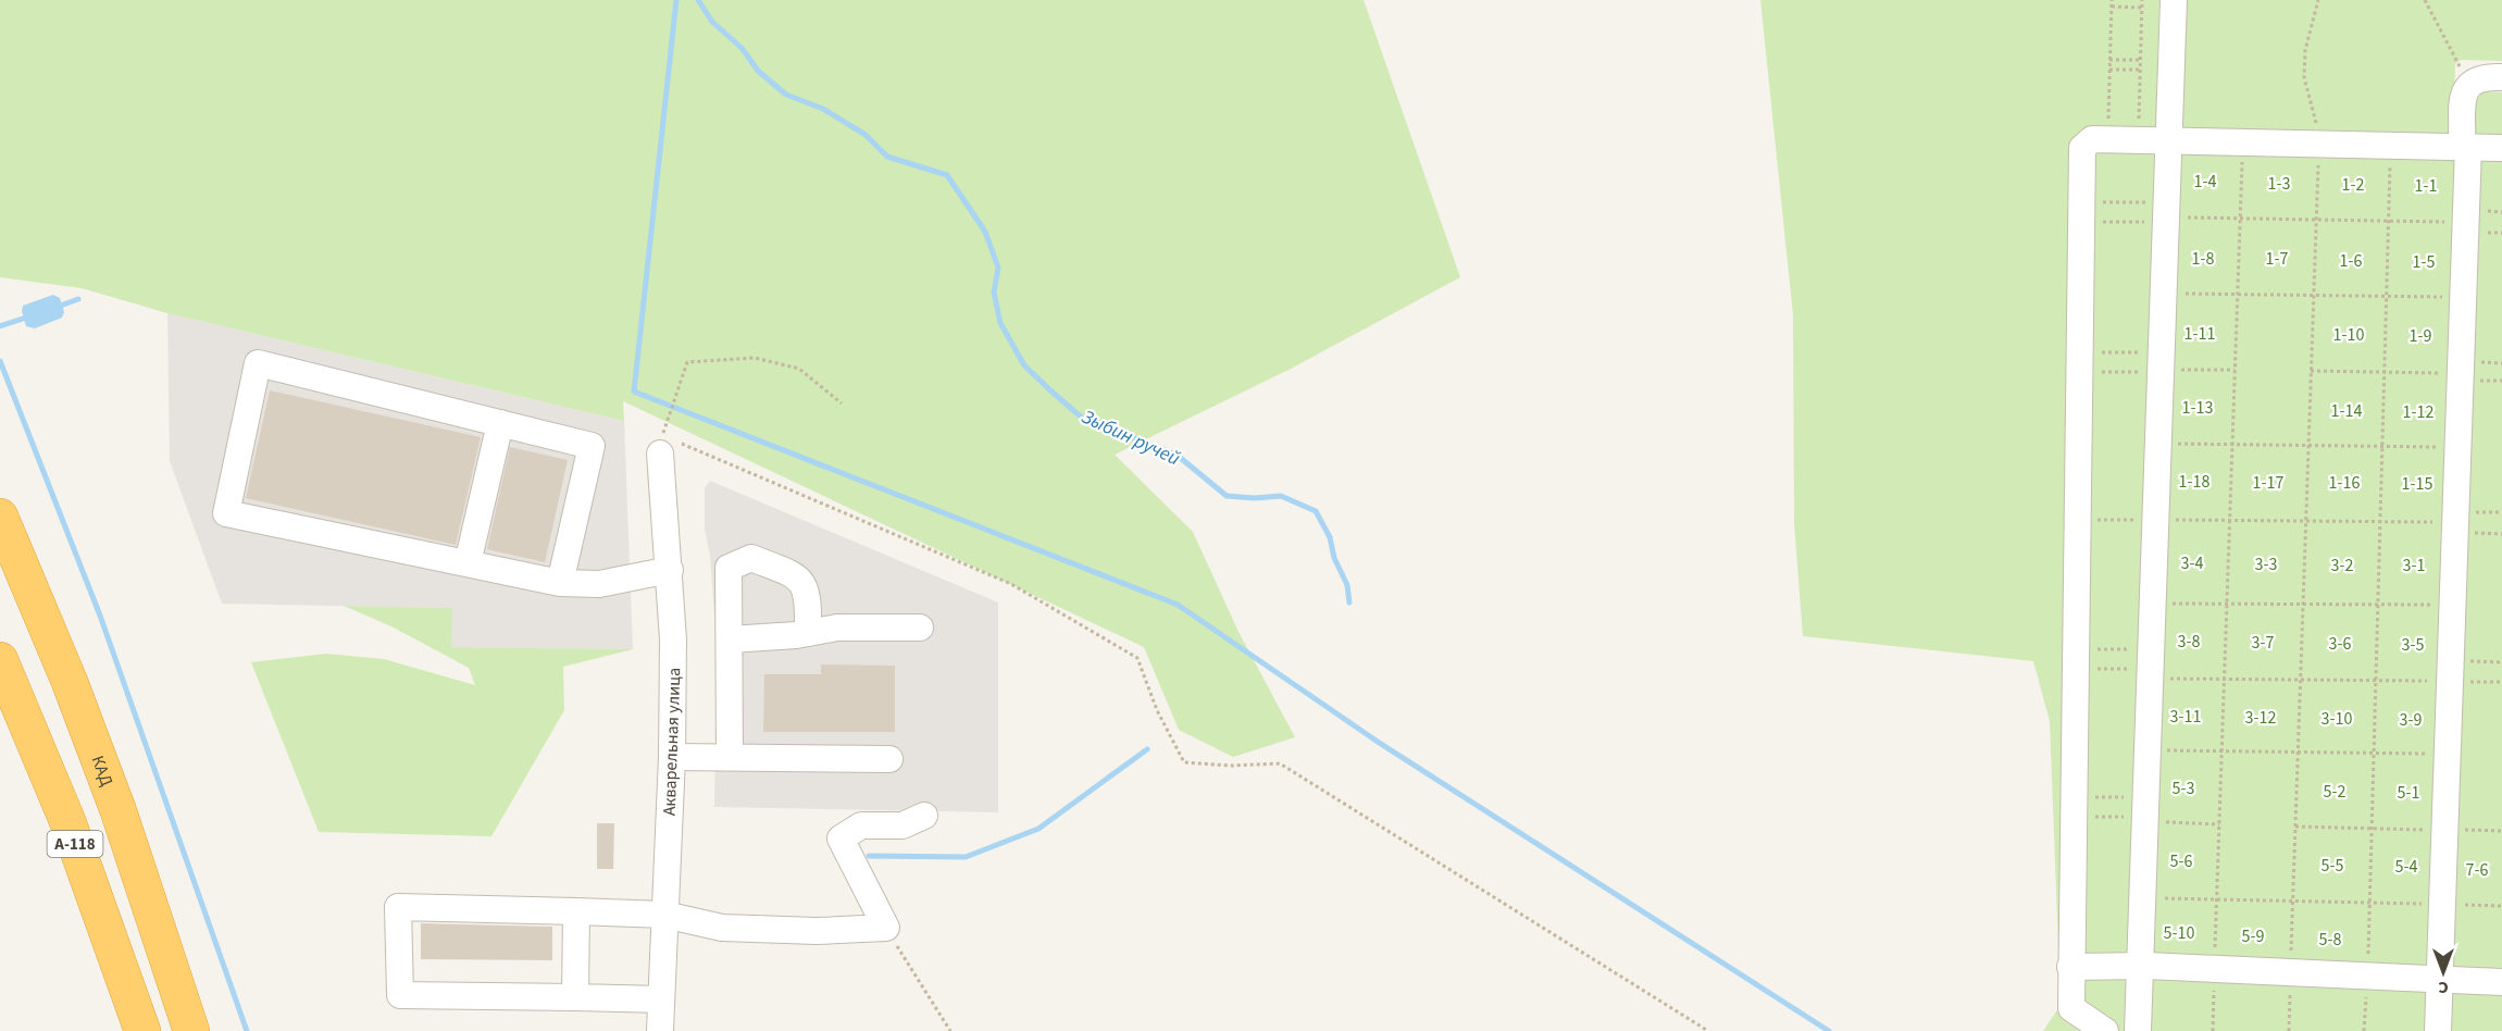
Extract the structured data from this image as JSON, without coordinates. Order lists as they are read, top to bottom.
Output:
{
  "streets": {
    "highway": ["КАД", "А-118"],
    "street": ["Акварельная улица"]
  },
  "water": ["Зыбин ручей"],
  "parks": [
    "1-4",
    "1-3",
    "1-2",
    "1-1",
    "1-8",
    "1-7",
    "1-6",
    "1-5",
    "1-11",
    "1-10",
    "1-9",
    "1-13",
    "1-14",
    "1-12",
    "1-18",
    "1-17",
    "1-16",
    "1-15",
    "3-4",
    "3-3",
    "3-2",
    "3-1",
    "3-8",
    "3-7",
    "3-6",
    "3-5",
    "3-11",
    "3-12",
    "3-10",
    "3-9",
    "5-3",
    "5-2",
    "5-1",
    "5-6",
    "5-5",
    "5-4",
    "7-6",
    "5-10",
    "5-9",
    "5-8"
  ],
  "north": "bottom"
}
